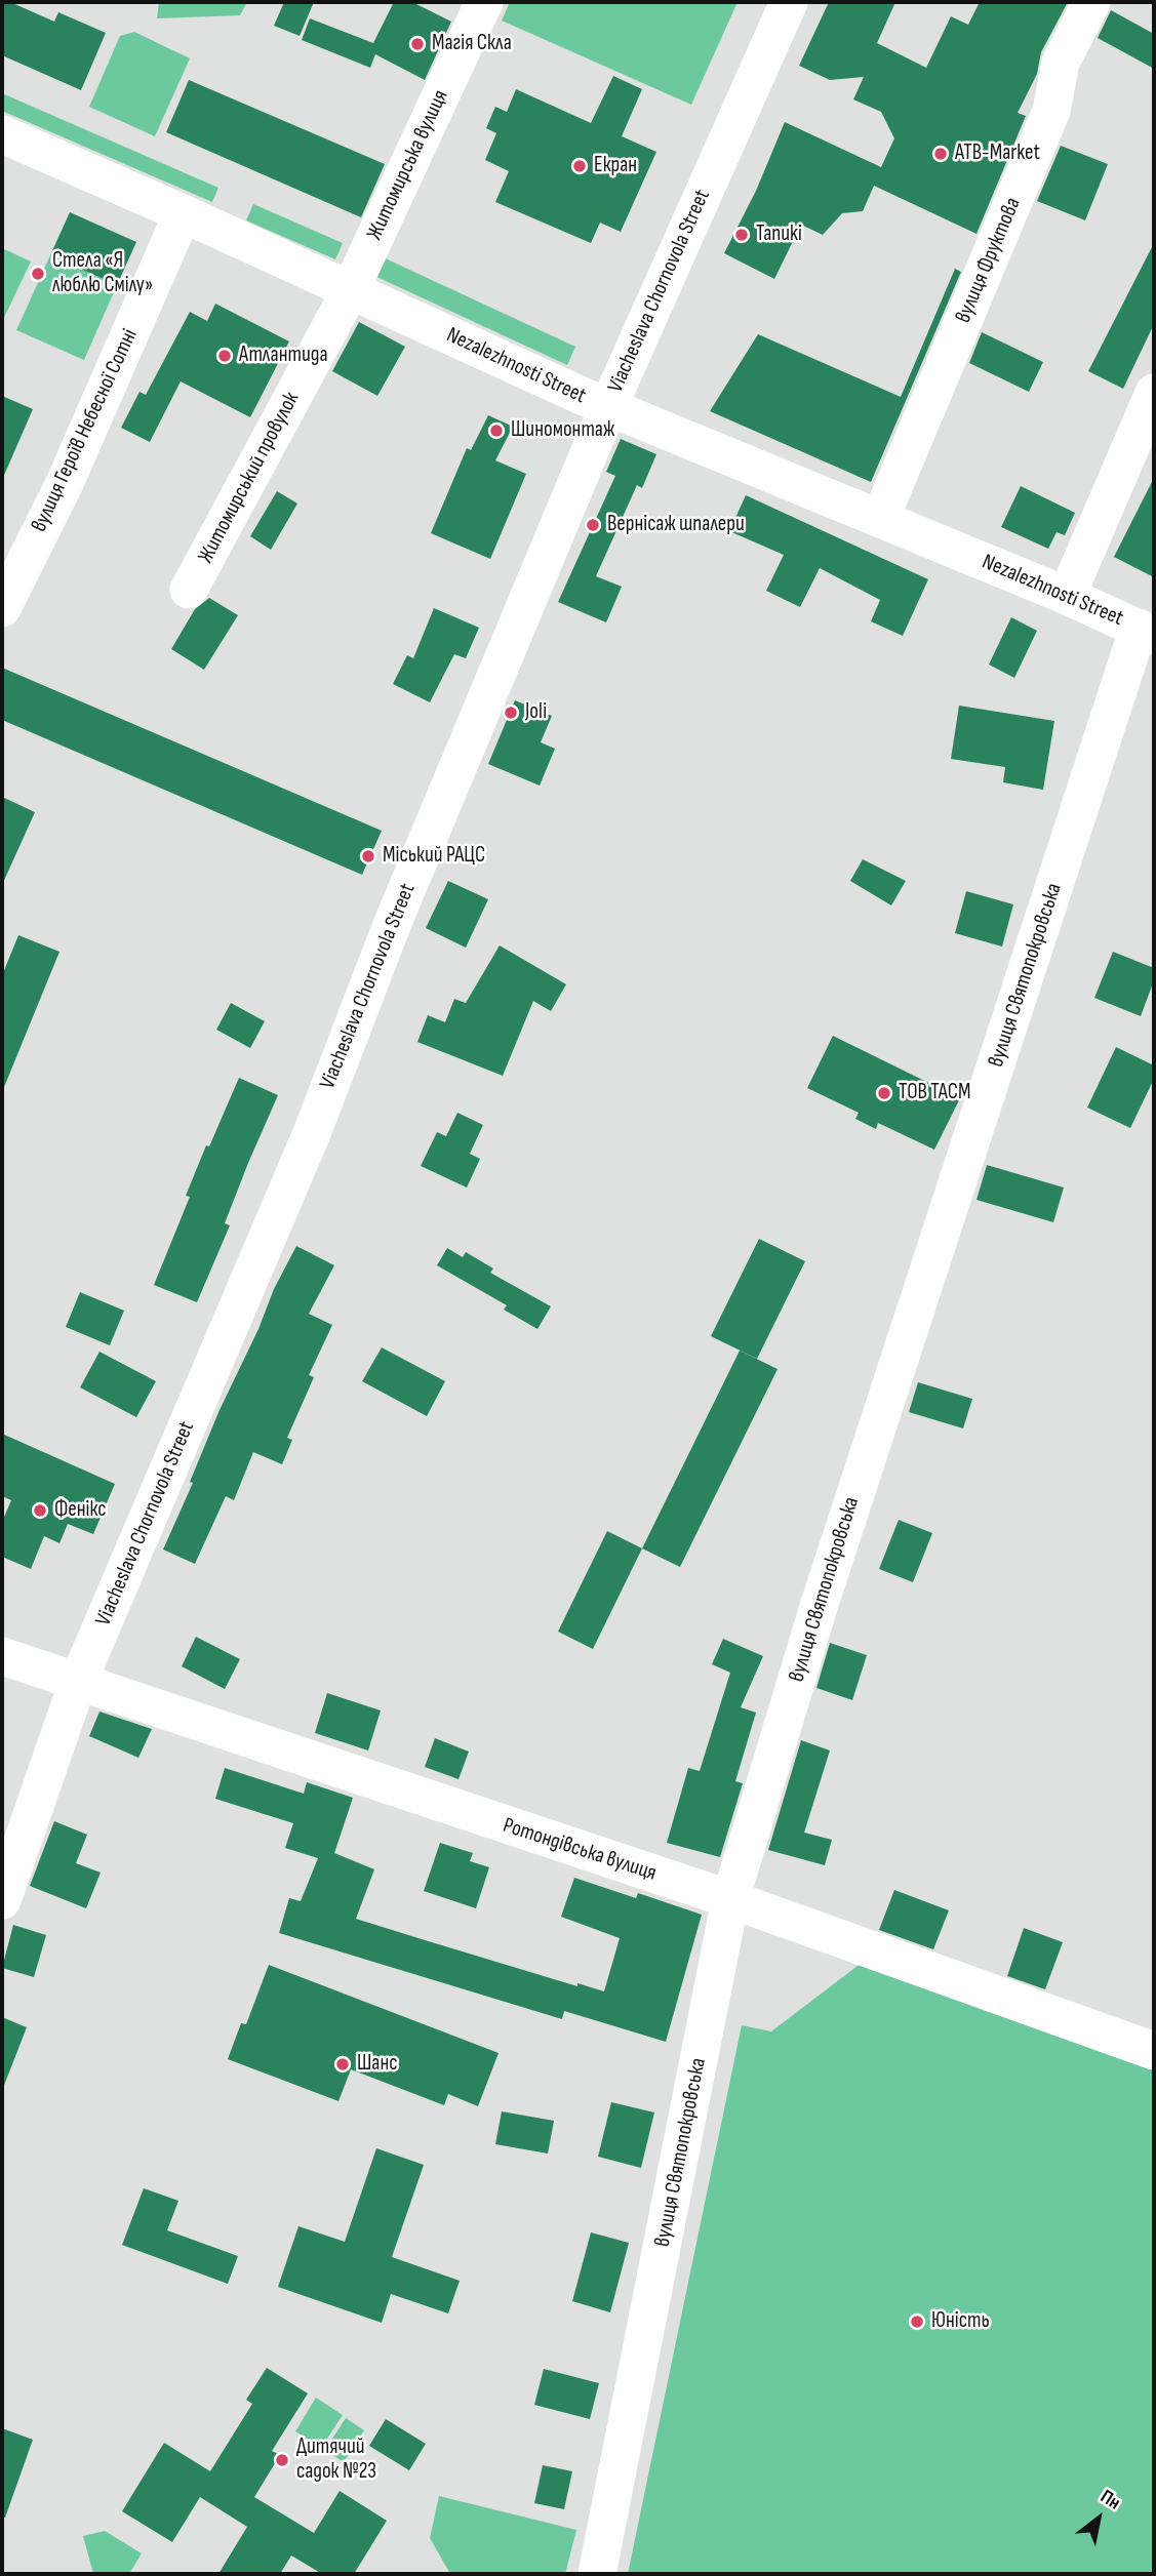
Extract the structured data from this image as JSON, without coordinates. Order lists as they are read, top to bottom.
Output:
{
  "streets": {
    "street": [
      "Житомирська вулиця",
      "вулиця Фруктова",
      "Viacheslava Chornovola Street",
      "Nezalezhnosti Street",
      "вулиця Героїв Небесної Сотні",
      "Житомирський провулок",
      "вулиця Святопокровська",
      "Ротондівська вулиця"
    ]
  },
  "crossings": [
    ["Житомирська вулиця", "Nezalezhnosti Street"],
    ["Житомирська вулиця", "Житомирський провулок"],
    ["вулиця Фруктова", "Nezalezhnosti Street"],
    ["Viacheslava Chornovola Street", "Nezalezhnosti Street"],
    ["Viacheslava Chornovola Street", "Ротондівська вулиця"],
    ["Nezalezhnosti Street", "вулиця Героїв Небесної Сотні"],
    ["Nezalezhnosti Street", "Житомирський провулок"],
    ["Nezalezhnosti Street", "вулиця Святопокровська"],
    ["вулиця Святопокровська", "Ротондівська вулиця"]
  ],
  "places": [
    "Магія Скла",
    "ATB-Market",
    "Екран",
    "Tanuki",
    "Стела «Я люблю Смілу»",
    "Атлантида",
    "Шиномонтаж",
    "Вернiсаж шпалери",
    "Joli",
    "Міський РАЦС",
    "ТОВ ТАСМ",
    "Фенікс",
    "Шанс",
    "Юність",
    "Дитячий садок №23"
  ],
  "north": "top right"
}
